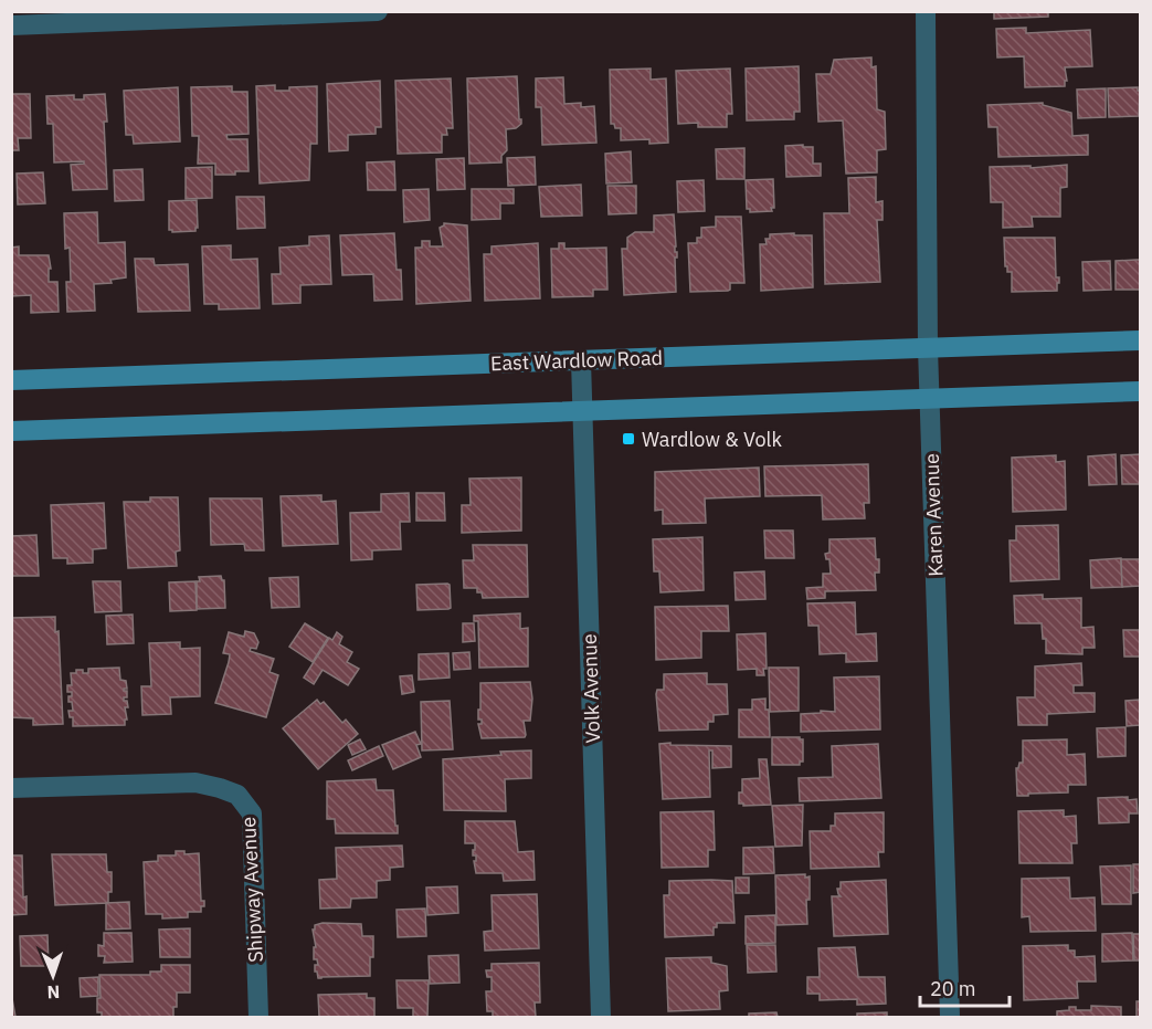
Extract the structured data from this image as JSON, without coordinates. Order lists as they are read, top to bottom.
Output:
{
  "streets": {
    "main road": ["East Wardlow Road"],
    "street": ["Karen Avenue", "Volk Avenue", "Shipway Avenue"]
  },
  "crossings": [
    ["East Wardlow Road", "Karen Avenue"],
    ["East Wardlow Road", "Volk Avenue"]
  ],
  "places": {
    "transit": ["Wardlow & Volk"]
  },
  "scale_bar": "20 m",
  "north": "bottom"
}
